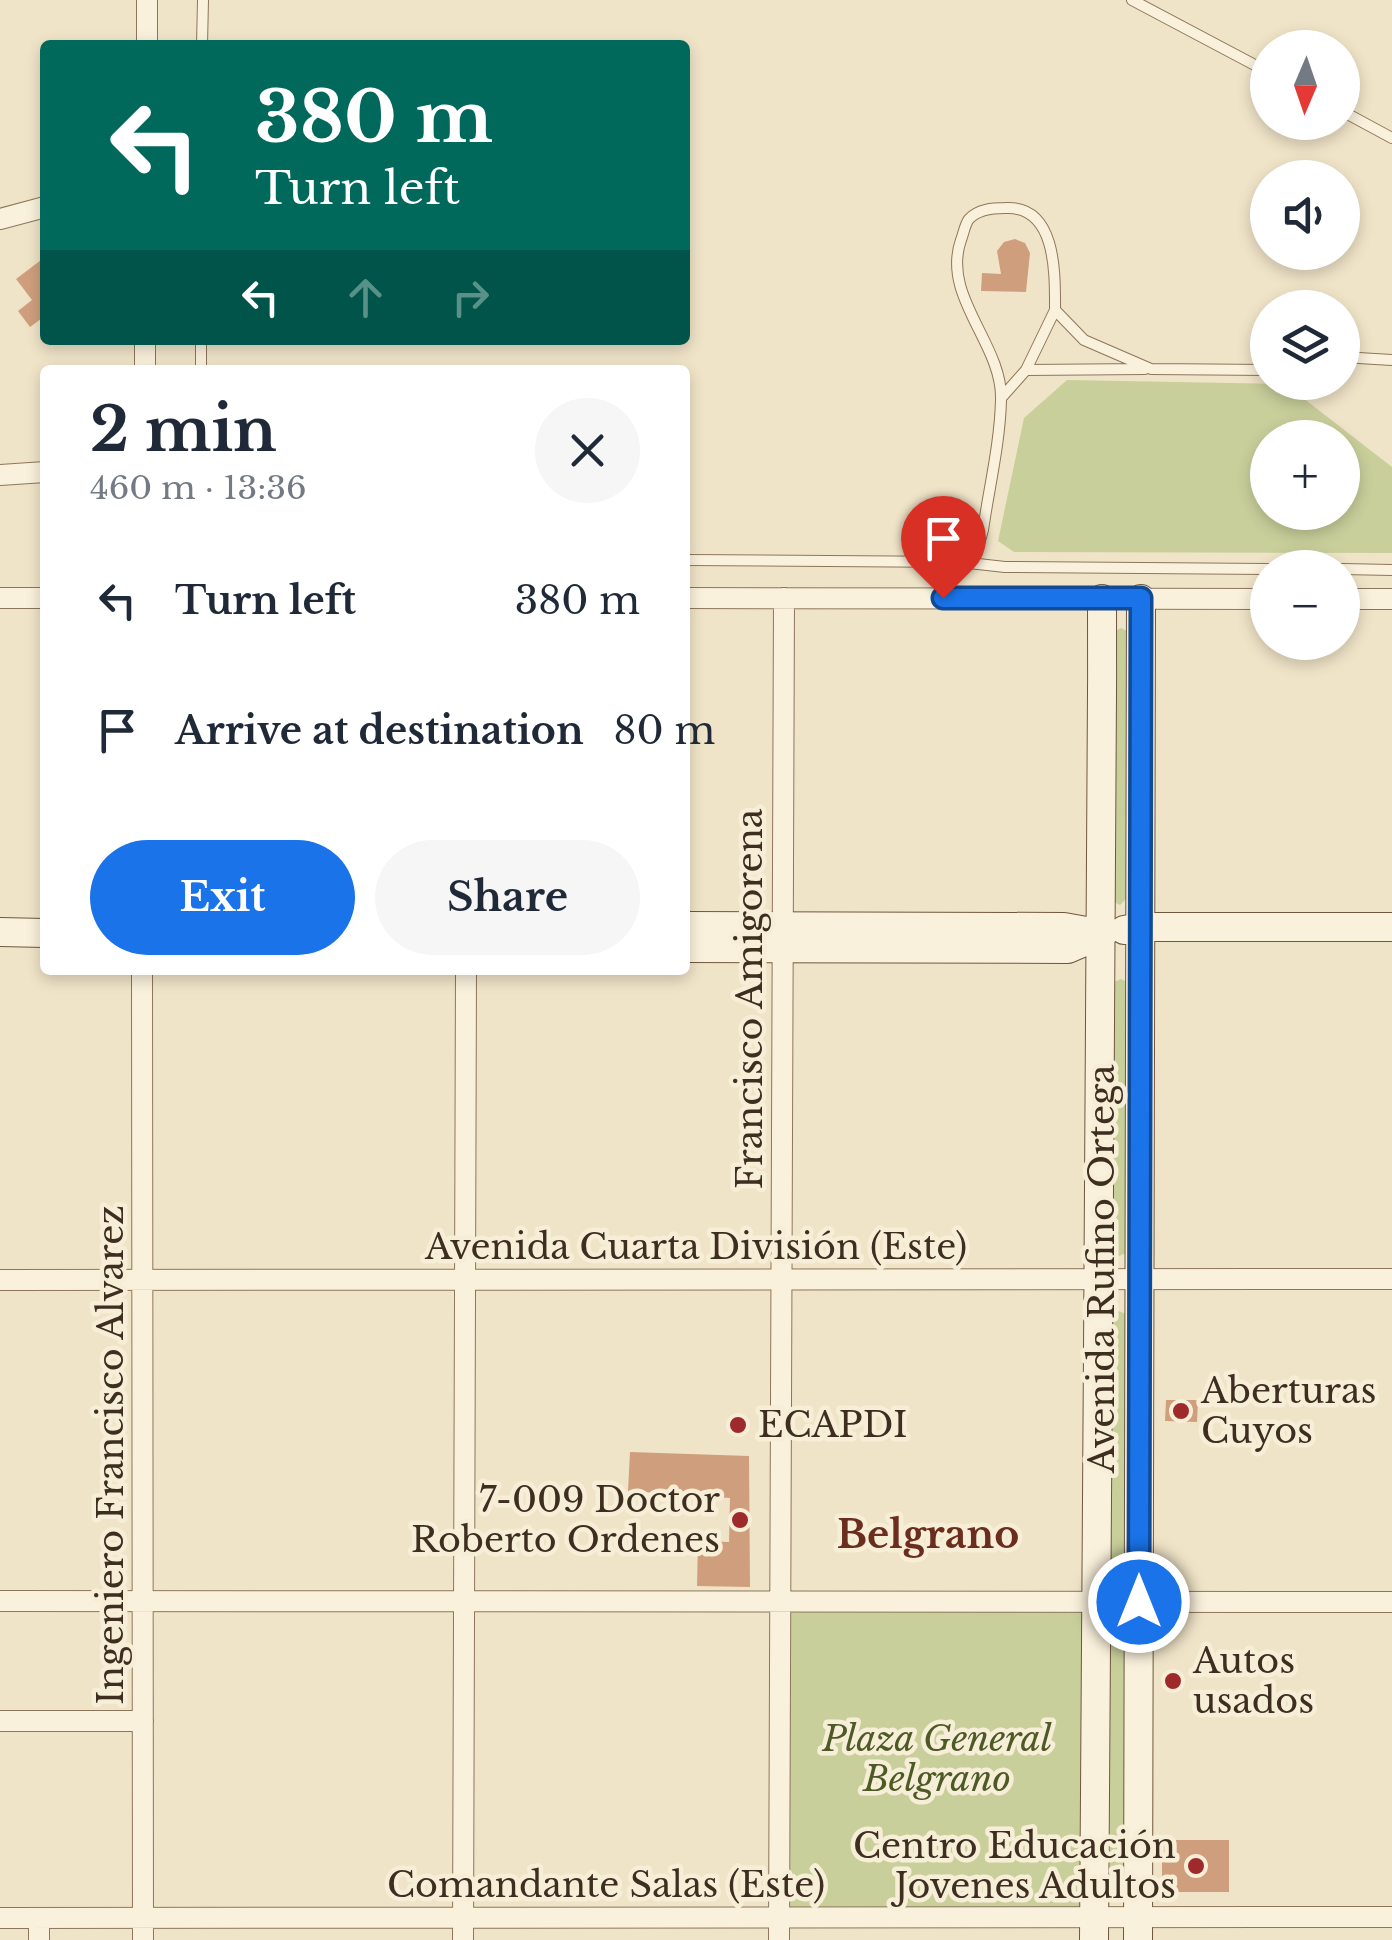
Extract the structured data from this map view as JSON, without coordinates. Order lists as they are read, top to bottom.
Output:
{
  "streets": {
    "main road": ["Avenida Rufino Ortega"],
    "street": [
      "Francisco Amigorena",
      "Avenida Cuarta División (Este)",
      "Ingeniero Francisco Alvarez",
      "Comandante Salas (Este)"
    ]
  },
  "crossings": [
    ["Francisco Amigorena", "Avenida Cuarta División (Este)"],
    ["Francisco Amigorena", "Comandante Salas (Este)"],
    ["Avenida Cuarta División (Este)", "Avenida Rufino Ortega"],
    ["Avenida Cuarta División (Este)", "Ingeniero Francisco Alvarez"],
    ["Avenida Rufino Ortega", "Comandante Salas (Este)"],
    ["Ingeniero Francisco Alvarez", "Comandante Salas (Este)"]
  ],
  "districts": ["Belgrano"],
  "parks": ["Plaza General Belgrano"],
  "places": [
    "Aberturas Cuyos",
    "ECAPDI",
    "7-009 Doctor Roberto Ordenes",
    "Autos usados",
    "Centro Educación Jovenes Adultos"
  ],
  "north": "bottom",
  "page": {
    "map_buttons": ["+", "−"],
    "turn": ["380 m", "Turn left"],
    "heading": ["2 min", "460 m · 13:36"],
    "list": [
      {
        "name": "Turn left",
        "value": "380 m"
      },
      {
        "name": "Arrive at destination",
        "value": "80 m"
      }
    ],
    "buttons": ["Exit", "Share"]
  }
}
